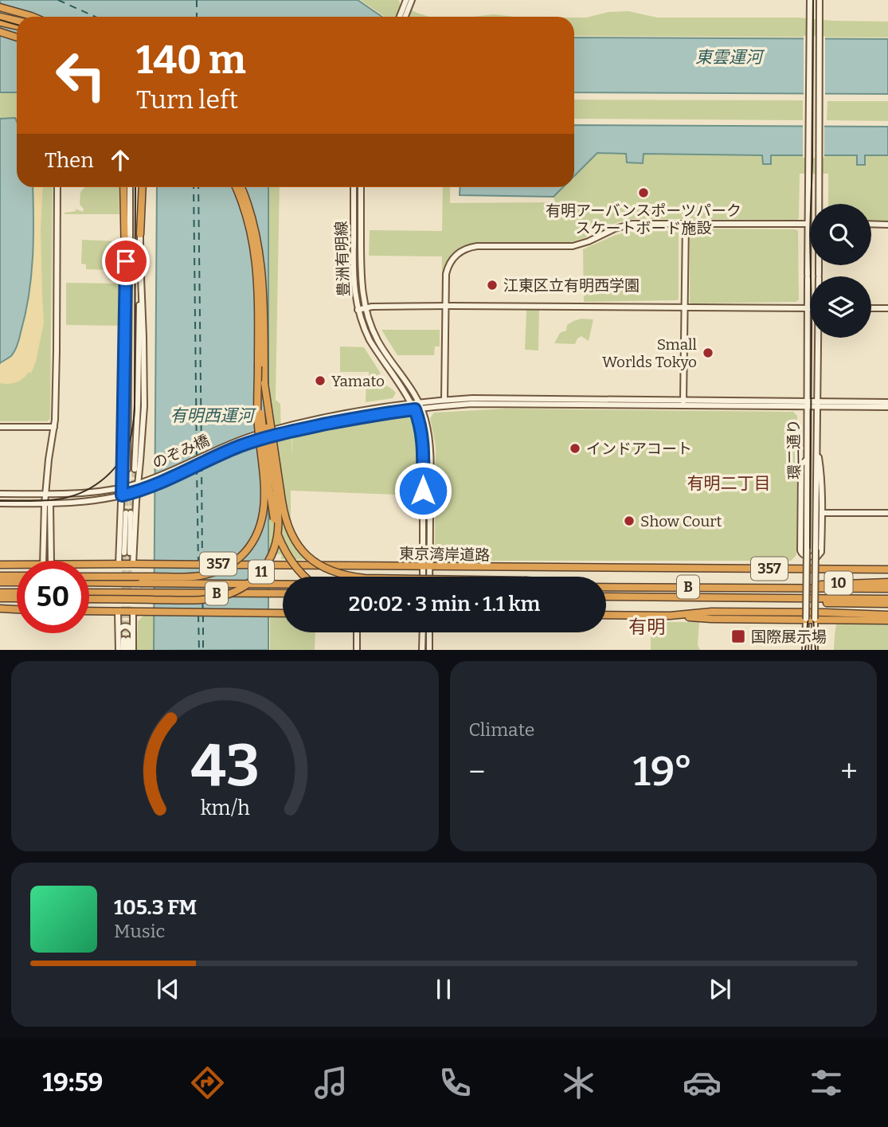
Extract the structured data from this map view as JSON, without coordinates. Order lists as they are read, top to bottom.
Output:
{
  "streets": {
    "highway": [
      "東京湾岸道路",
      "357",
      "11",
      "B"
    ],
    "street": ["豊洲有明線", "環二通り", "のぞみ橋"]
  },
  "crossings": [
    ["豊洲有明線", "東京湾岸道路"]
  ],
  "districts": ["有明二丁目", "有明"],
  "water": ["東雲運河", "有明西運河"],
  "places": {
    "other": [
      "有明アーバンスポーツパーク スケートボード施設",
      "江東区立有明西学園",
      "Small Worlds Tokyo",
      "Yamato",
      "インドアコート",
      "Show Court"
    ],
    "transit": ["国際展示場"]
  },
  "page": {
    "turn": ["140 m", "Turn left"],
    "then": "Then",
    "limit": "50",
    "trip": "20:02 · 3 min · 1.1 km",
    "tile": "Climate",
    "heat": ["−", "19°", "+"],
    "song": ["105.3 FM", "Music"],
    "tabs": "19:59",
    "gauge": ["43", "km/h"]
  }
}
